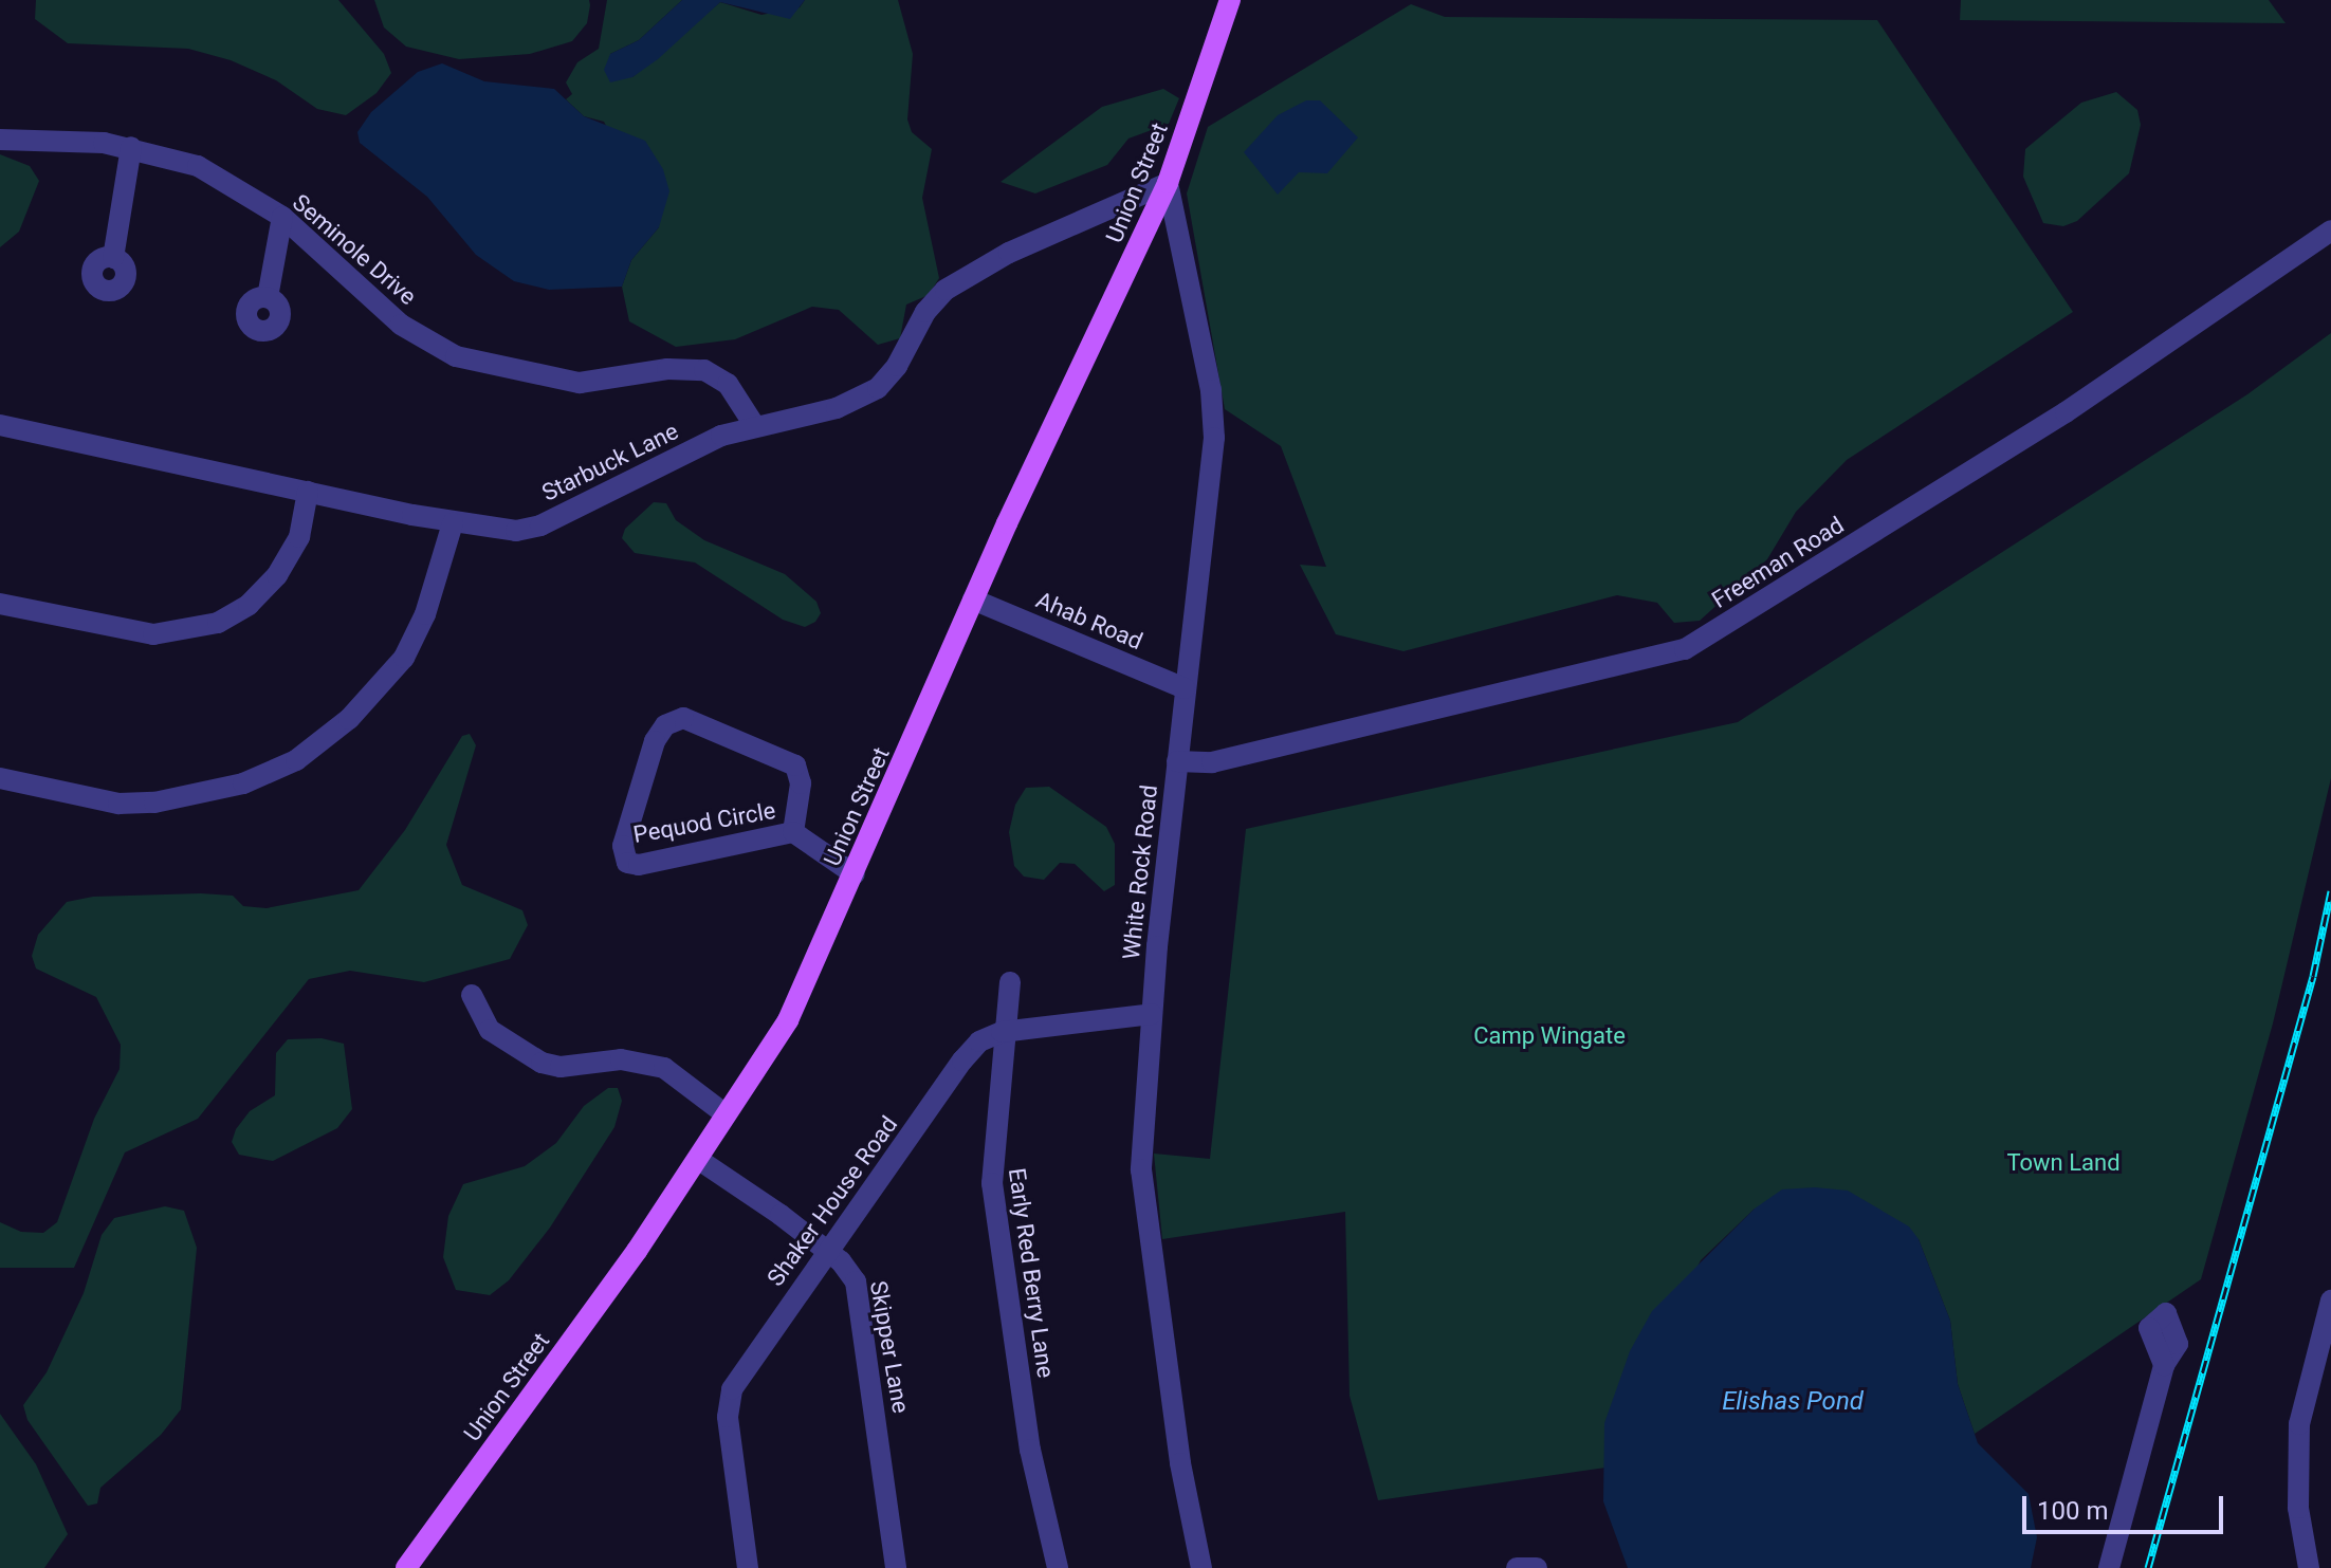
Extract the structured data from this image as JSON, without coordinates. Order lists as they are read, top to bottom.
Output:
{
  "streets": {
    "main road": ["Union Street"],
    "street": [
      "Seminole Drive",
      "Starbuck Lane",
      "Freeman Road",
      "Ahab Road",
      "Pequod Circle",
      "White Rock Road",
      "Shaker House Road",
      "Early Red Berry Lane",
      "Skipper Lane"
    ]
  },
  "crossings": [
    ["Union Street", "Starbuck Lane"],
    ["Union Street", "Ahab Road"],
    ["Union Street", "Pequod Circle"],
    ["Union Street", "White Rock Road"],
    ["Union Street", "Skipper Lane"],
    ["Seminole Drive", "Starbuck Lane"],
    ["Starbuck Lane", "White Rock Road"],
    ["Freeman Road", "White Rock Road"],
    ["Ahab Road", "White Rock Road"],
    ["White Rock Road", "Shaker House Road"],
    ["Shaker House Road", "Early Red Berry Lane"],
    ["Shaker House Road", "Skipper Lane"]
  ],
  "water": ["Elishas Pond"],
  "parks": ["Camp Wingate", "Town Land"],
  "scale_bar": "100 m"
}
